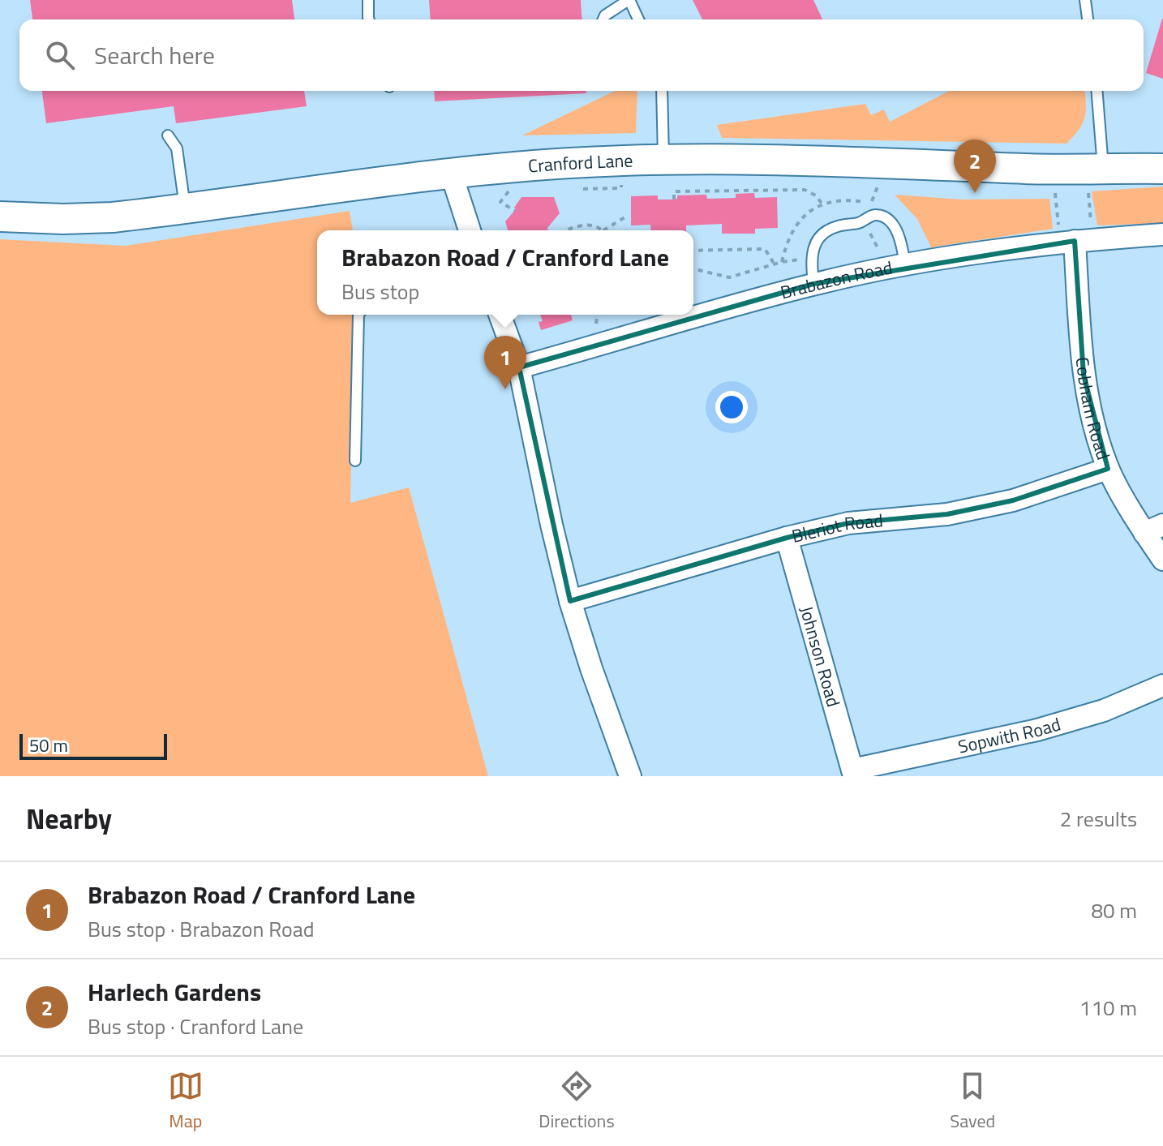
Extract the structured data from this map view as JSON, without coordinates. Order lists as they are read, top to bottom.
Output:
{
  "streets": {
    "street": [
      "Cranford Lane",
      "Brabazon Road",
      "Cobham Road",
      "Bleriot Road",
      "Johnson Road",
      "Sopwith Road"
    ]
  },
  "crossings": [
    ["Brabazon Road", "Cobham Road"],
    ["Cobham Road", "Bleriot Road"],
    ["Bleriot Road", "Johnson Road"],
    ["Johnson Road", "Sopwith Road"]
  ],
  "scale_bar": "50 m",
  "page": {
    "search": "Search here",
    "pins": ["2", "1"],
    "popup": ["Brabazon Road / Cranford Lane", "Bus stop"],
    "scale": "50 m",
    "heading": ["Nearby", "2 results"],
    "list": [
      {
        "mark": "1",
        "name": "Brabazon Road / Cranford Lane",
        "note": "Bus stop · Brabazon Road",
        "value": "80 m"
      },
      {
        "mark": "2",
        "name": "Harlech Gardens",
        "note": "Bus stop · Cranford Lane",
        "value": "110 m"
      }
    ],
    "nav": ["Map", "Directions", "Saved"]
  }
}
